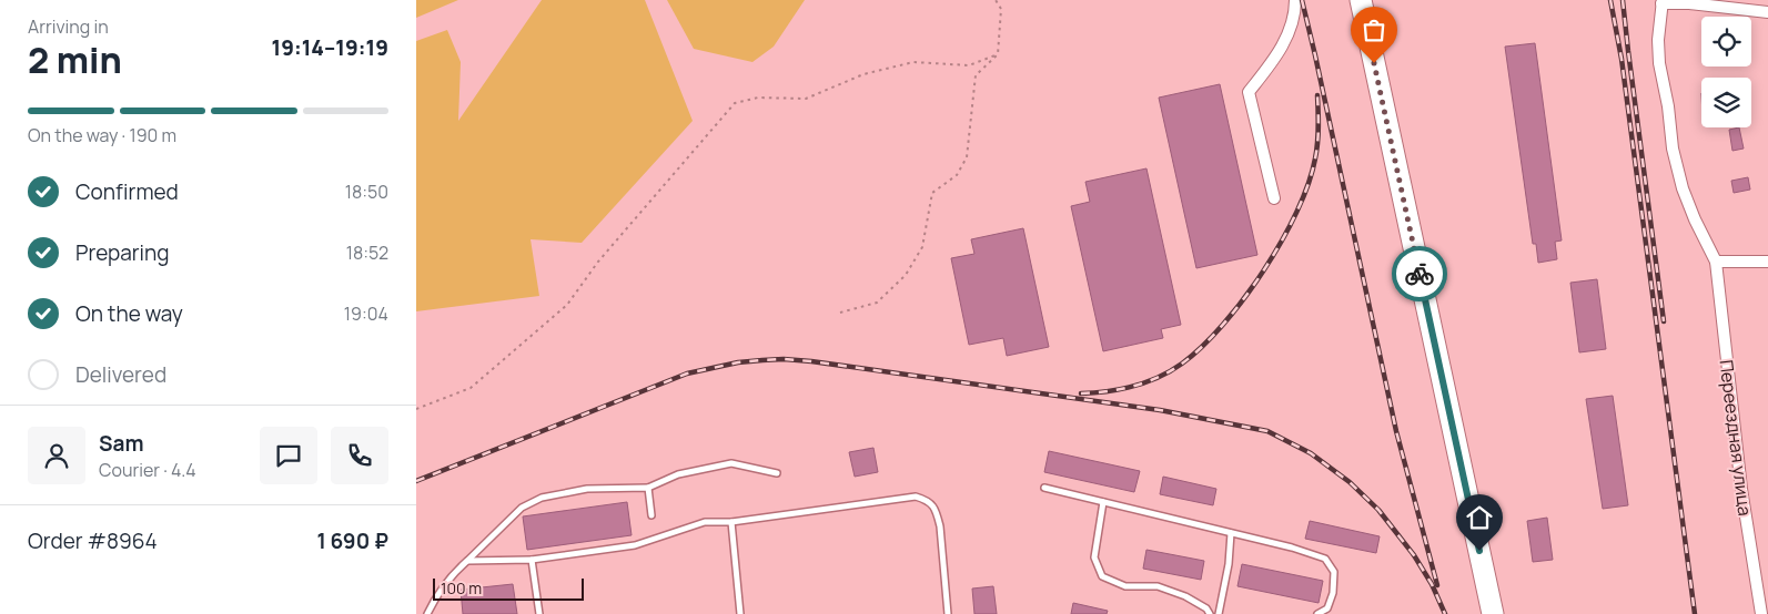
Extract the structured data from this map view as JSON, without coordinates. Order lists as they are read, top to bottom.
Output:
{
  "streets": {
    "street": ["Переездная улица"]
  },
  "scale_bar": "100 m",
  "page": {
    "heading": ["2 min", "Arriving in", "19:14–19:19"],
    "panel": [
      "Sam",
      "Courier · 4.4",
      "Order #8964",
      "1 690 ₽"
    ],
    "bar": "On the way · 190 m",
    "list": [
      ["Confirmed", "18:50"],
      ["Preparing", "18:52"],
      ["On the way", "19:04"],
      "Delivered"
    ],
    "scale": "100 m"
  }
}
